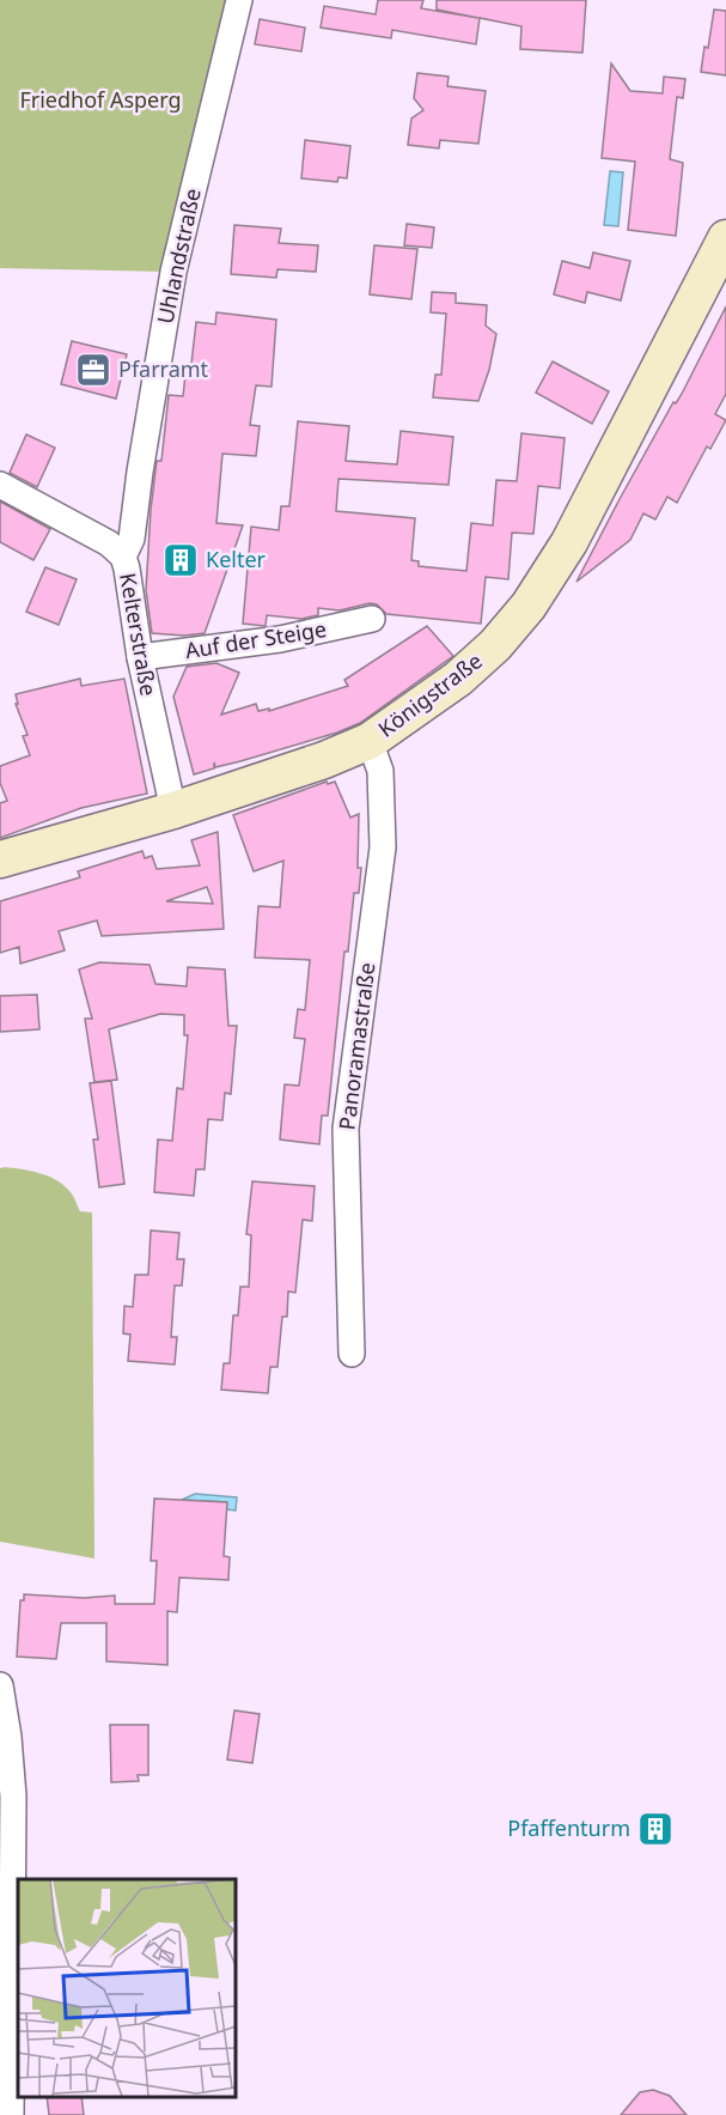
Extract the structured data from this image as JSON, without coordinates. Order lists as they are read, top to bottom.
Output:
{
  "streets": {
    "main road": ["Königstraße"],
    "street": [
      "Uhlandstraße",
      "Kelterstraße",
      "Auf der Steige",
      "Panoramastraße"
    ]
  },
  "crossings": [
    ["Uhlandstraße", "Kelterstraße"],
    ["Kelterstraße", "Auf der Steige"],
    ["Kelterstraße", "Königstraße"],
    ["Königstraße", "Panoramastraße"]
  ],
  "parks": ["Friedhof Asperg"],
  "places": {
    "office": ["Pfarramt"],
    "building": ["Kelter", "Pfaffenturm"]
  }
}
